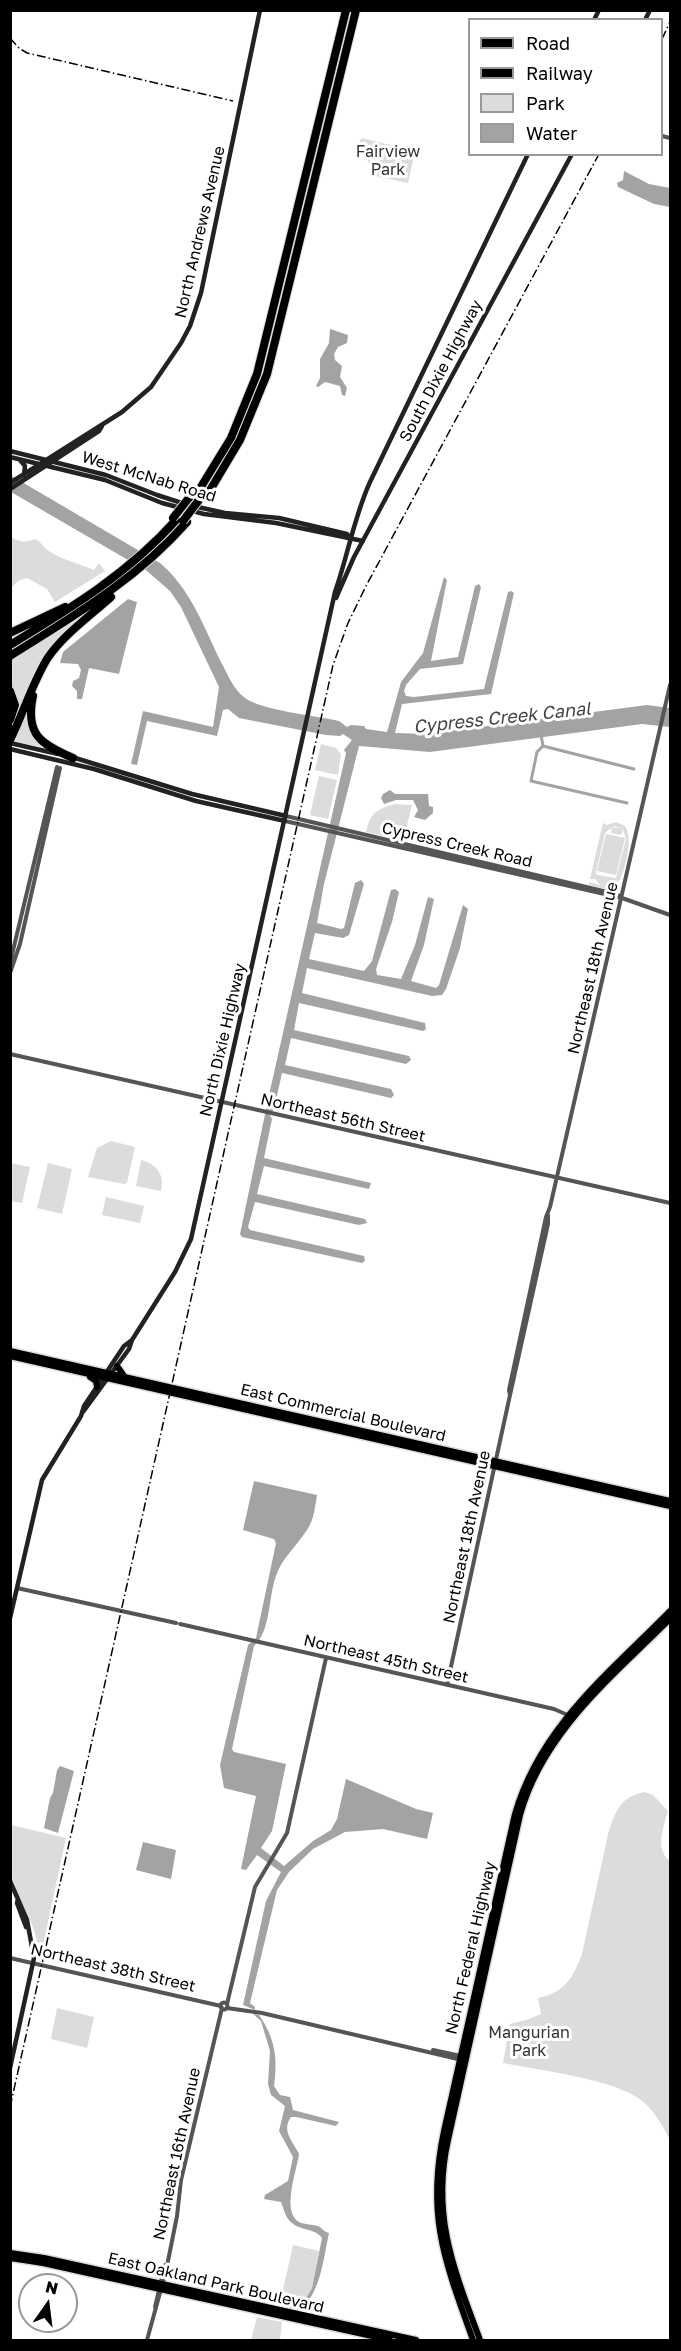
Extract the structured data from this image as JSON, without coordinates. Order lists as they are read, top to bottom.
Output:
{
  "streets": {
    "main road": [
      "North Andrews Avenue",
      "South Dixie Highway",
      "West McNab Road",
      "North Dixie Highway",
      "East Commercial Boulevard",
      "North Federal Highway",
      "East Oakland Park Boulevard"
    ],
    "street": [
      "Cypress Creek Road",
      "Northeast 18th Avenue",
      "Northeast 56th Street",
      "Northeast 45th Street",
      "Northeast 38th Street",
      "Northeast 16th Avenue"
    ]
  },
  "crossings": [
    ["North Andrews Avenue", "West McNab Road"],
    ["South Dixie Highway", "West McNab Road"],
    ["South Dixie Highway", "North Dixie Highway"],
    ["Cypress Creek Road", "Northeast 18th Avenue"],
    ["Cypress Creek Road", "North Dixie Highway"],
    ["Northeast 18th Avenue", "Northeast 56th Street"],
    ["Northeast 18th Avenue", "East Commercial Boulevard"],
    ["Northeast 18th Avenue", "Northeast 45th Street"],
    ["North Dixie Highway", "Northeast 56th Street"],
    ["North Dixie Highway", "East Commercial Boulevard"],
    ["North Dixie Highway", "Northeast 45th Street"],
    ["Northeast 45th Street", "North Federal Highway"],
    ["Northeast 45th Street", "Northeast 16th Avenue"],
    ["North Federal Highway", "Northeast 38th Street"],
    ["Northeast 38th Street", "Northeast 16th Avenue"],
    ["Northeast 16th Avenue", "East Oakland Park Boulevard"]
  ],
  "water": ["Cypress Creek Canal"],
  "parks": ["Fairview Park", "Mangurian Park"],
  "legend": [
    "Road",
    "Railway",
    "Park",
    "Water"
  ],
  "north": "top"
}
